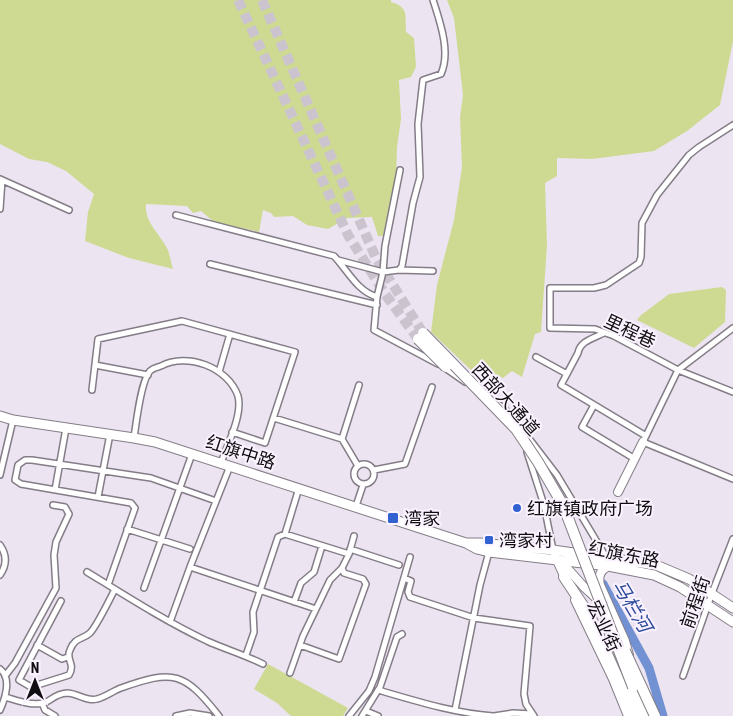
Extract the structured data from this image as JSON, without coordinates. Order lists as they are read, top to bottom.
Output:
{
  "streets": {
    "highway": ["西部大通道"],
    "main road": ["红旗中路", "红旗东路", "宏业街"],
    "street": ["里程巷", "前程街"]
  },
  "crossings": [
    ["红旗中路", "红旗东路"],
    ["红旗中路", "宏业街"],
    ["红旗东路", "前程街"],
    ["红旗东路", "宏业街"]
  ],
  "water": ["马栏河"],
  "places": {
    "other": ["红旗镇政府广场"],
    "transit": ["湾家", "湾家村"]
  },
  "north": "top"
}
